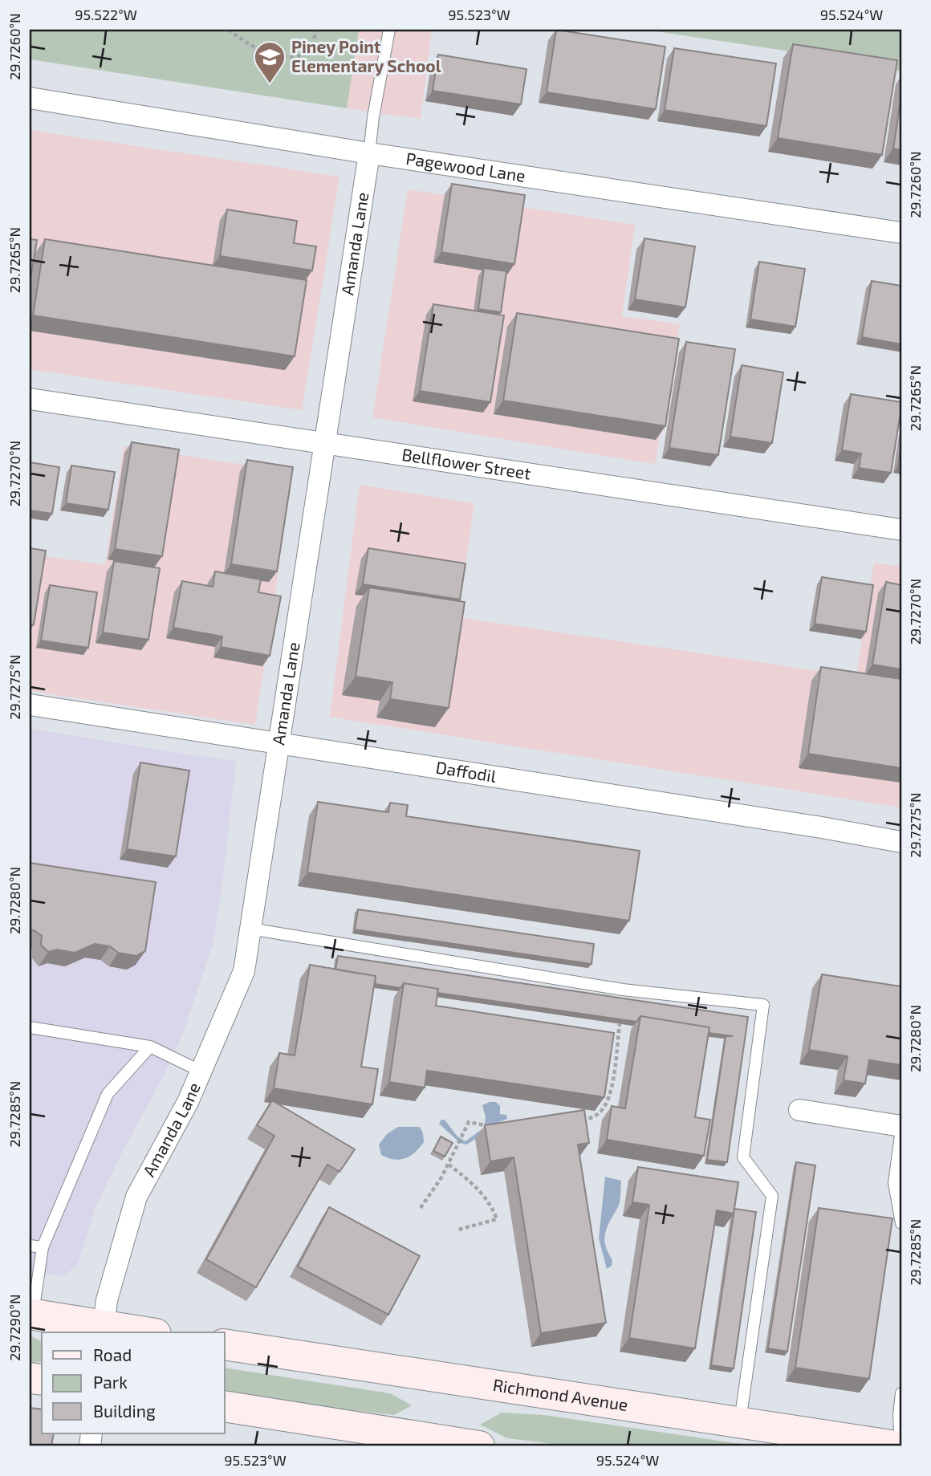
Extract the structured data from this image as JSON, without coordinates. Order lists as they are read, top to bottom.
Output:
{
  "streets": {
    "main road": ["Richmond Avenue"],
    "street": [
      "Pagewood Lane",
      "Amanda Lane",
      "Bellflower Street",
      "Daffodil"
    ]
  },
  "crossings": [
    ["Pagewood Lane", "Amanda Lane"],
    ["Amanda Lane", "Bellflower Street"],
    ["Amanda Lane", "Daffodil"]
  ],
  "places": {
    "school or university": ["Piney Point Elementary School"]
  },
  "legend": ["Road", "Park", "Building"],
  "coordinates": [
    "95.522°W",
    "95.523°W",
    "95.524°W",
    "29.7260°N",
    "29.7265°N",
    "29.7270°N",
    "29.7275°N",
    "29.7280°N",
    "29.7285°N",
    "29.7290°N"
  ]
}
